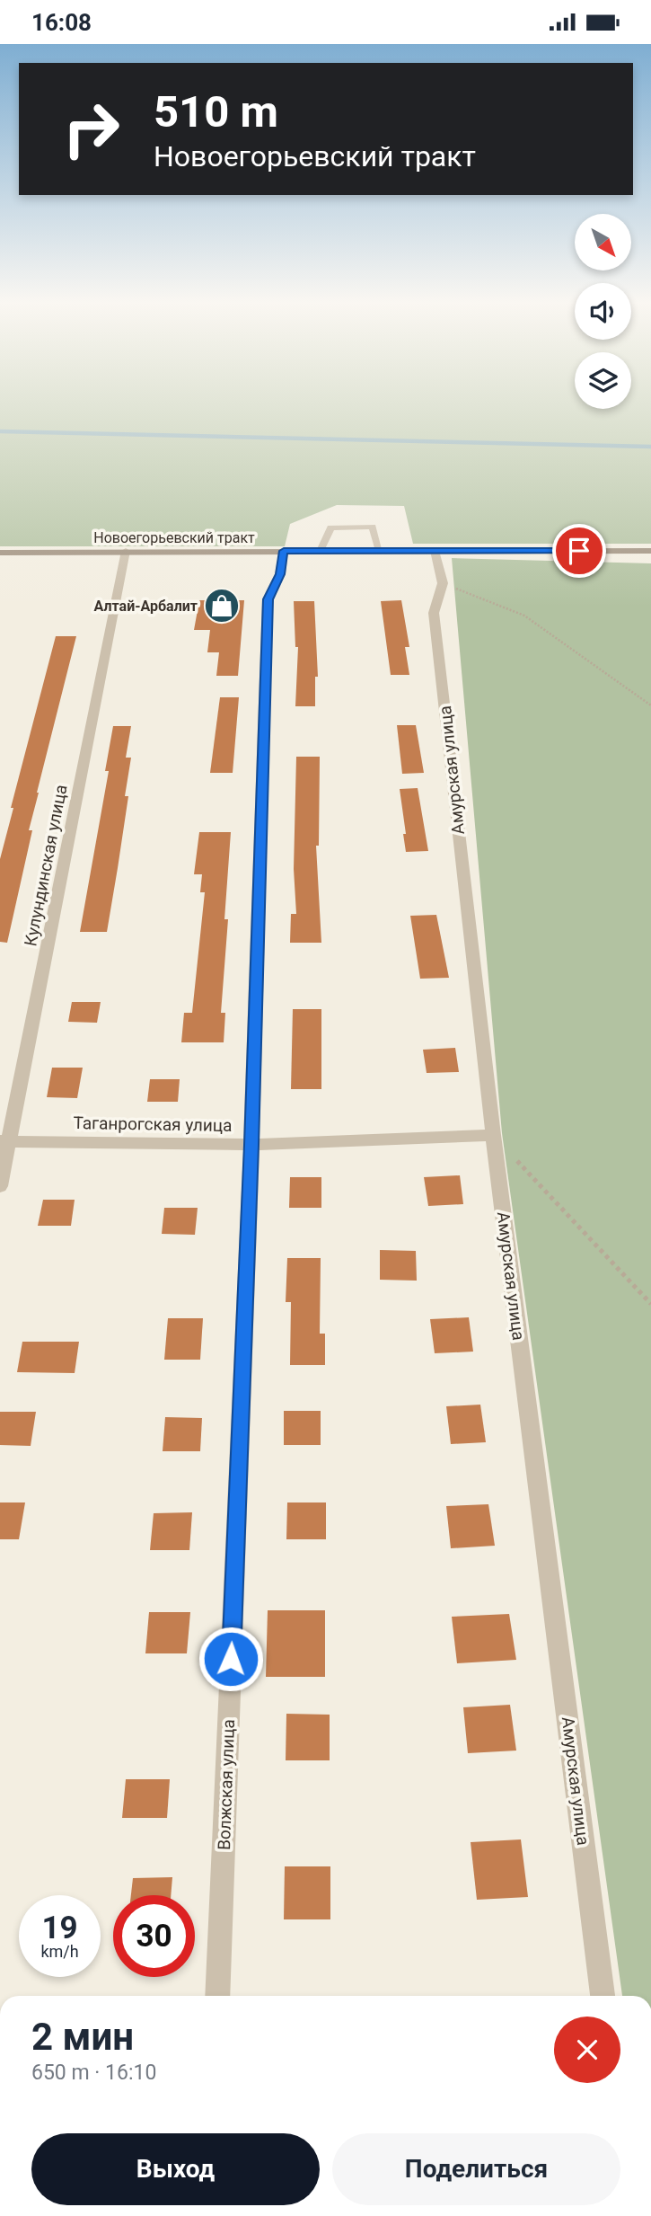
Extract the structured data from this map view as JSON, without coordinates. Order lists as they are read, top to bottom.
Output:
{
  "streets": {
    "main road": ["Новоегорьевский тракт"],
    "street": [
      "Амурская улица",
      "Кулундинская улица",
      "Таганрогская улица",
      "Волжская улица"
    ]
  },
  "crossings": [
    ["Новоегорьевский тракт", "Кулундинская улица"],
    ["Новоегорьевский тракт", "Волжская улица"],
    ["Амурская улица", "Таганрогская улица"],
    ["Кулундинская улица", "Таганрогская улица"],
    ["Таганрогская улица", "Волжская улица"]
  ],
  "places": {
    "shop": ["Алтай-Арбалит"]
  },
  "north": "bottom right",
  "page": {
    "status": "16:08",
    "turn": ["510 m", "Новоегорьевский тракт"],
    "speed": "19 km/h",
    "limit": "30",
    "heading": ["2 мин", "650 m · 16:10"],
    "buttons": ["Выход", "Поделиться"]
  }
}
